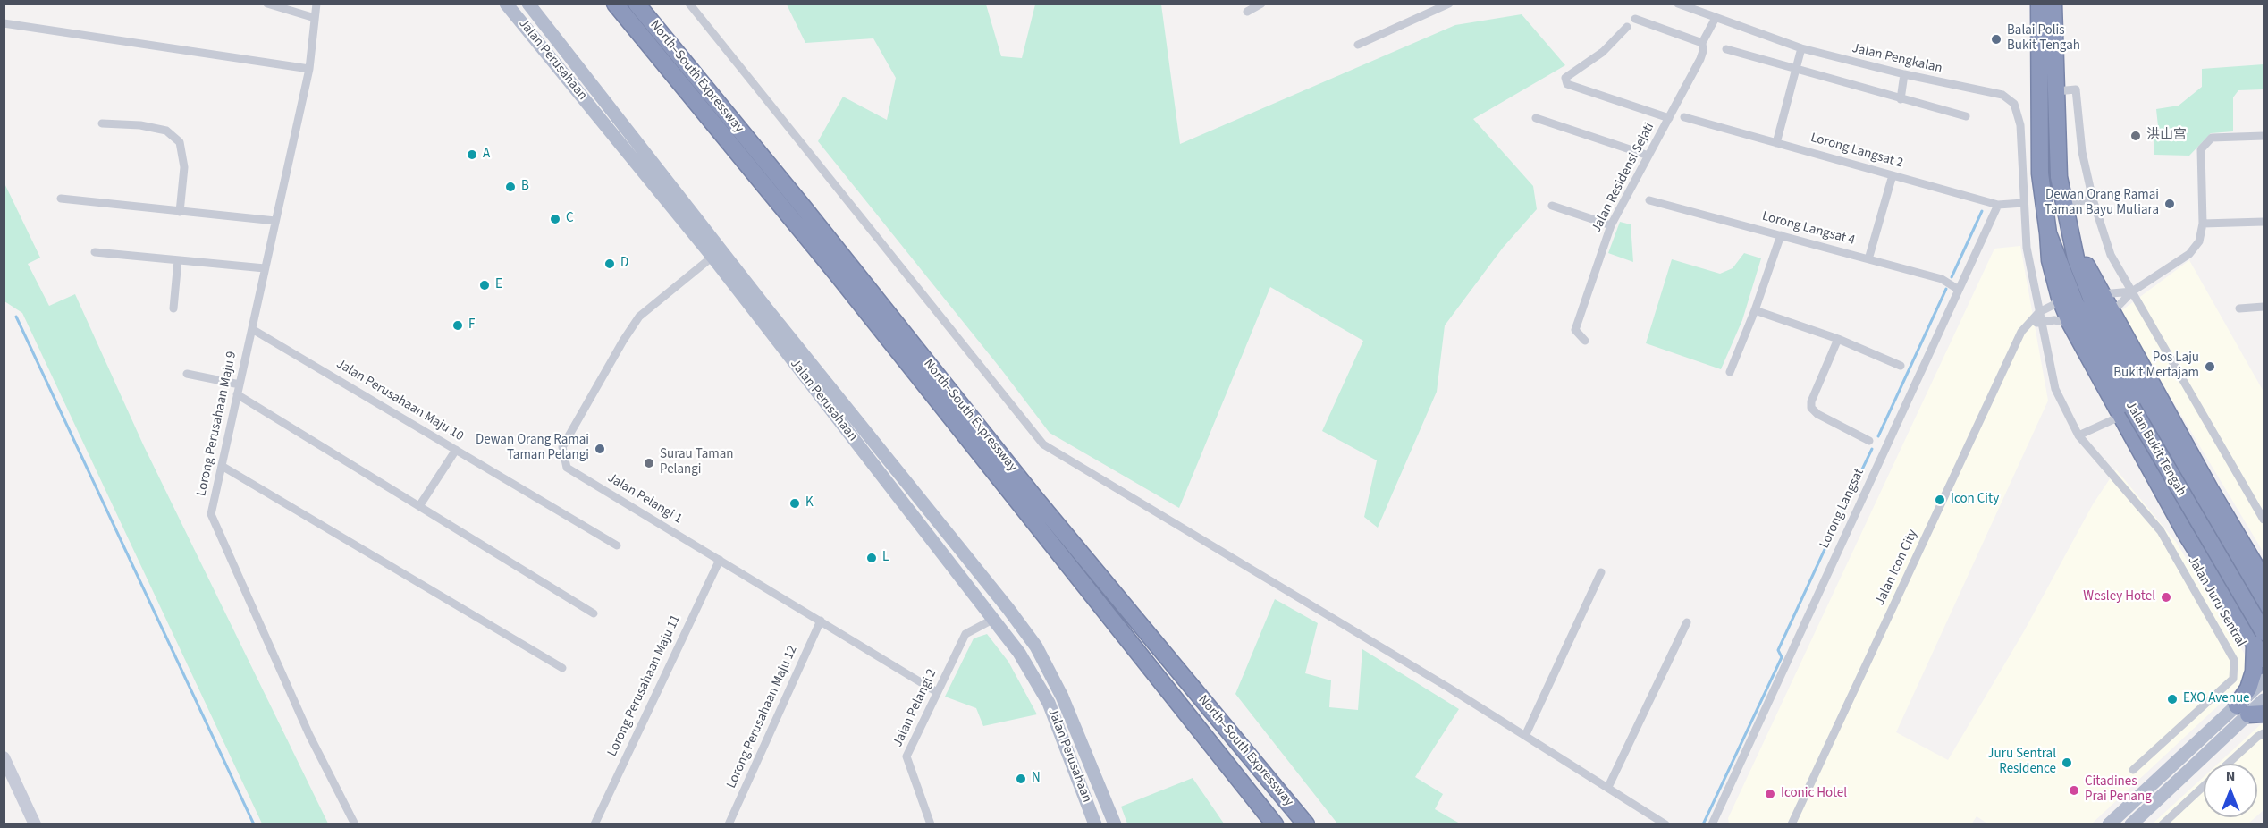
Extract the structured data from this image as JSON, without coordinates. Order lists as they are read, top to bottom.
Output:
{
  "streets": {
    "highway": ["North–South Expressway", "Jalan Bukit Tengah"],
    "main road": ["Jalan Perusahaan"],
    "street": [
      "Jalan Pengkalan",
      "Lorong Langsat 2",
      "Jalan Residensi Sejati",
      "Lorong Langsat 4",
      "Jalan Perusahaan Maju 10",
      "Lorong Perusahaan Maju 9",
      "Jalan Pelangi 1",
      "Lorong Langsat",
      "Jalan Icon City",
      "Jalan Juru Sentral",
      "Lorong Perusahaan Maju 11",
      "Jalan Pelangi 2",
      "Lorong Perusahaan Maju 12"
    ]
  },
  "crossings": [
    ["Jalan Pengkalan", "Lorong Langsat 2"],
    ["Jalan Pengkalan", "Jalan Icon City"],
    ["Jalan Pengkalan", "Jalan Juru Sentral"],
    ["Jalan Perusahaan", "Jalan Pelangi 1"],
    ["Jalan Perusahaan", "Jalan Pelangi 2"],
    ["Lorong Langsat 2", "Lorong Langsat"],
    ["Lorong Langsat 4", "Lorong Langsat"],
    ["Jalan Perusahaan Maju 10", "Lorong Perusahaan Maju 9"],
    ["Jalan Pelangi 1", "Lorong Perusahaan Maju 11"],
    ["Jalan Pelangi 1", "Jalan Pelangi 2"],
    ["Jalan Pelangi 1", "Lorong Perusahaan Maju 12"]
  ],
  "places": [
    "Balai Polis Bukit Tengah",
    "洪山宫",
    "A",
    "B",
    "Dewan Orang Ramai Taman Bayu Mutiara",
    "C",
    "D",
    "E",
    "F",
    "Pos Laju Bukit Mertajam",
    "Dewan Orang Ramai Taman Pelangi",
    "Surau Taman Pelangi",
    "Icon City",
    "K",
    "L",
    "Wesley Hotel",
    "EXO Avenue",
    "Juru Sentral Residence",
    "N",
    "Citadines Prai Penang",
    "Iconic Hotel"
  ],
  "north": "top"
}
